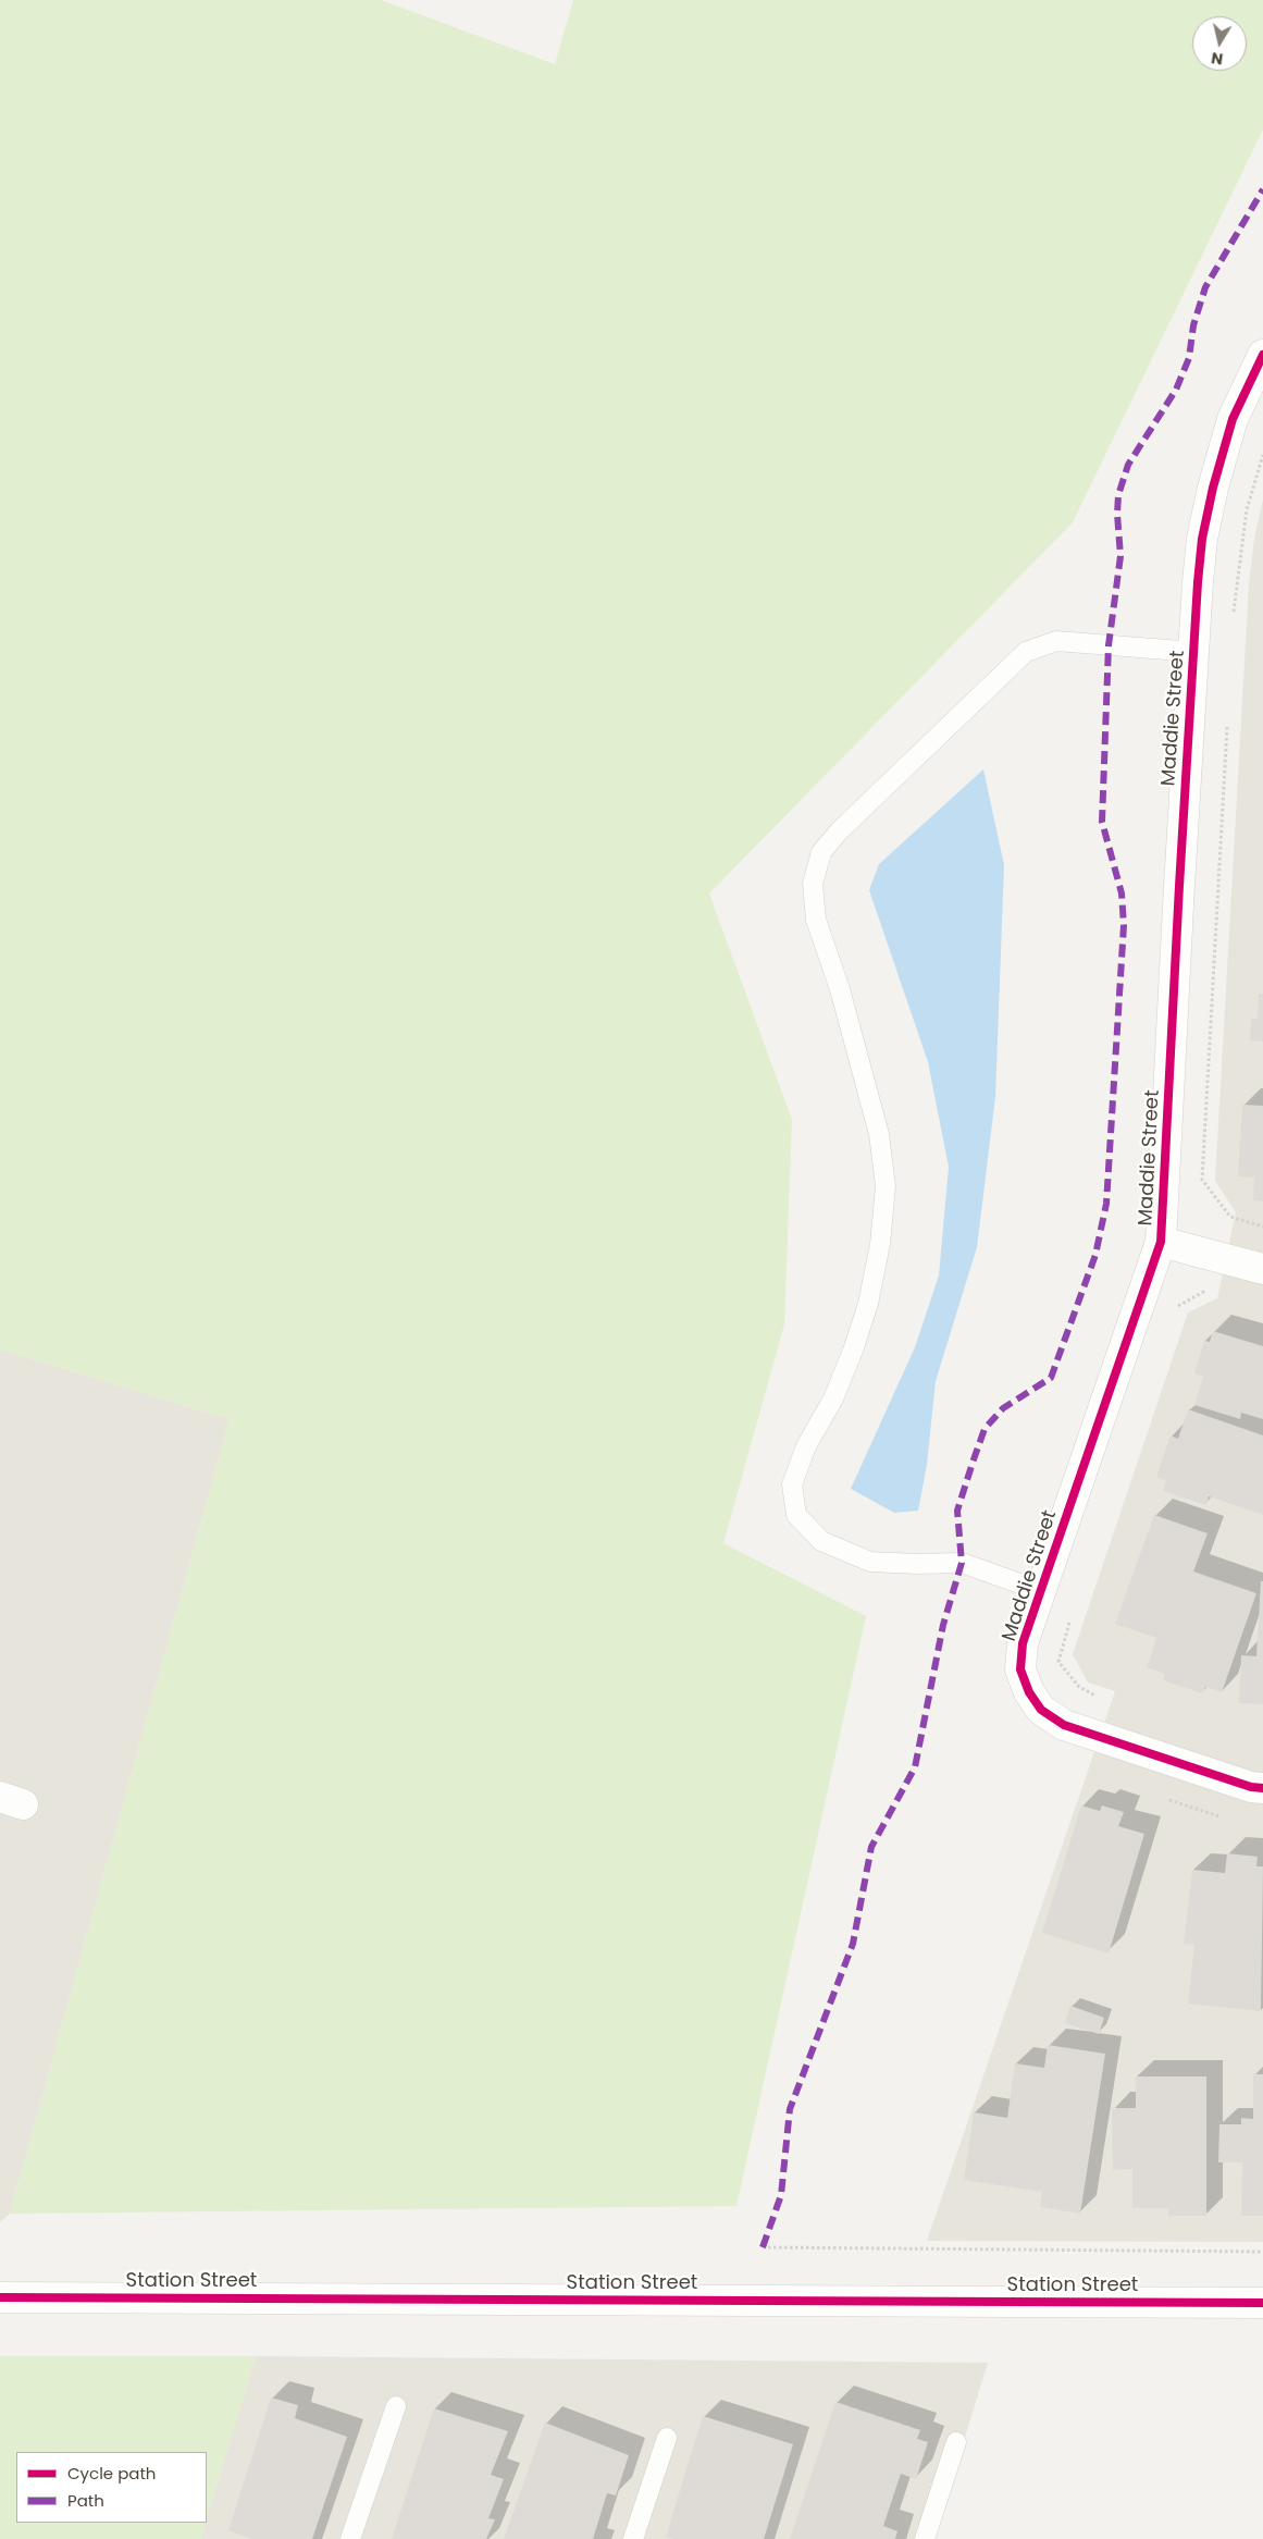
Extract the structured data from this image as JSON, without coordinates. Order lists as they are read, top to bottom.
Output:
{
  "streets": {
    "street": ["Maddie Street", "Station Street"]
  },
  "legend": ["Cycle path", "Path"],
  "north": "bottom"
}
